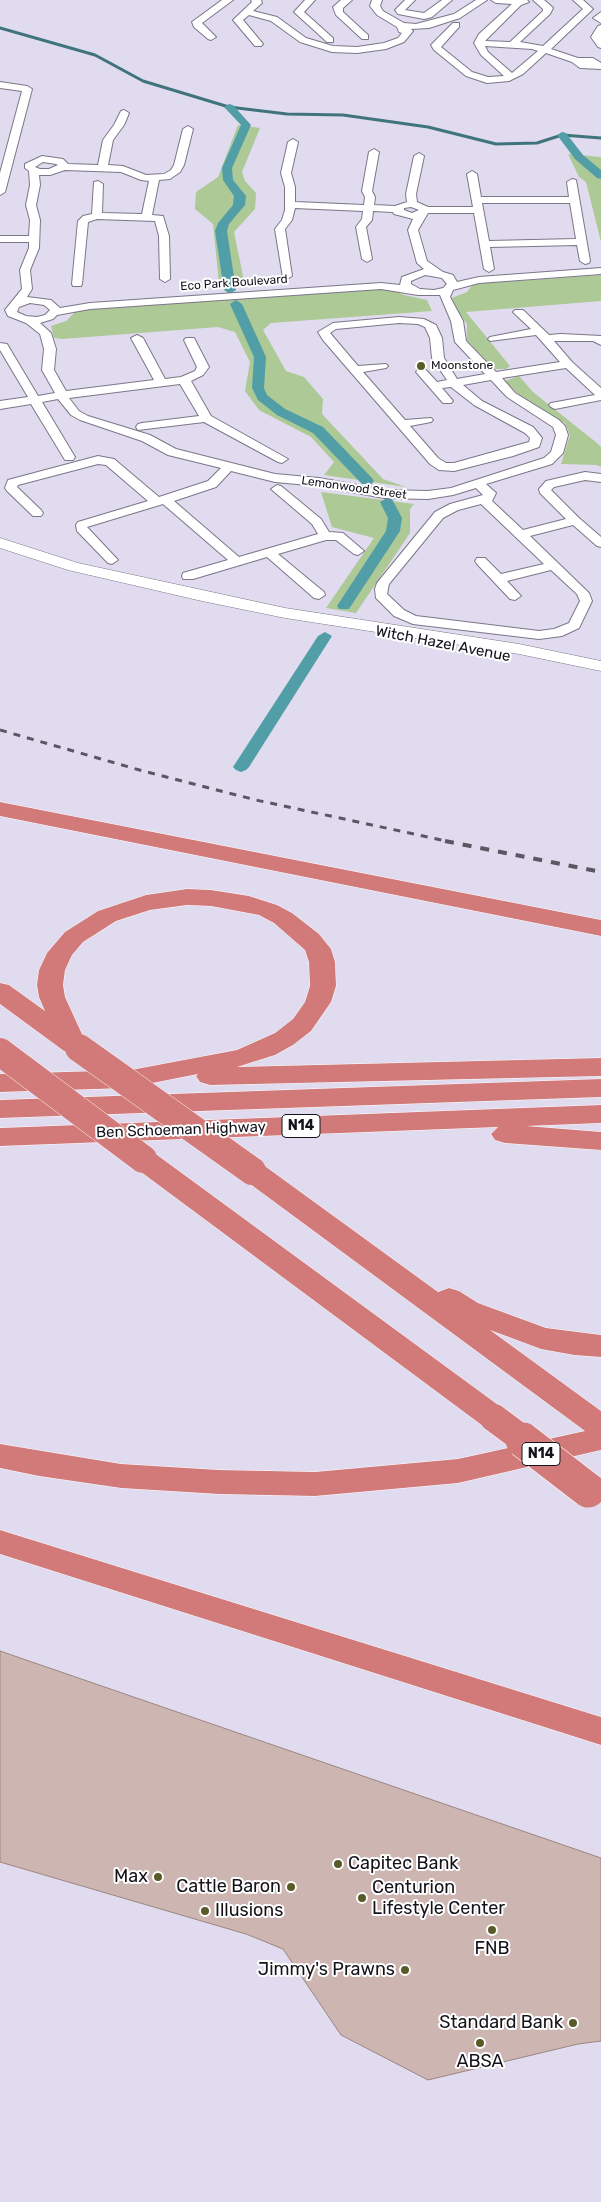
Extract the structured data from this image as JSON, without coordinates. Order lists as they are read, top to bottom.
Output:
{
  "streets": {
    "highway": ["N14", "Ben Schoeman Highway"],
    "street": ["Eco Park Boulevard", "Lemonwood Street", "Witch Hazel Avenue"]
  },
  "crossings": [
    ["Eco Park Boulevard", "Lemonwood Street"]
  ],
  "places": [
    "Moonstone",
    "Capitec Bank",
    "Max",
    "Cattle Baron",
    "Centurion Lifestyle Center",
    "Illusions",
    "FNB",
    "Jimmy's Prawns",
    "Standard Bank",
    "ABSA"
  ]
}
